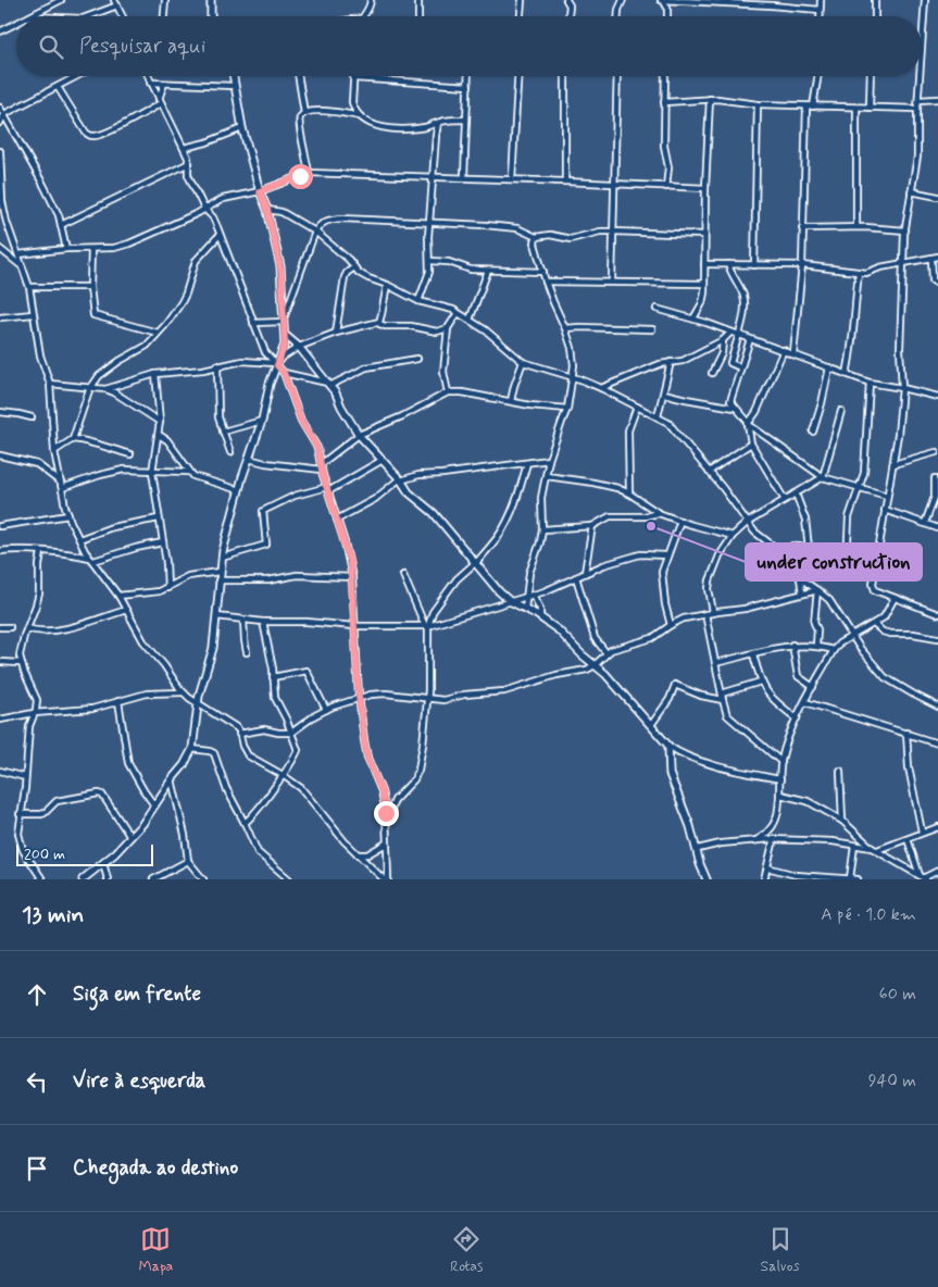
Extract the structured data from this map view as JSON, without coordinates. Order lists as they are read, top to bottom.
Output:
{
  "places": ["under construction"],
  "scale_bar": "200 m",
  "page": {
    "search": "Pesquisar aqui",
    "scale": "200 m",
    "heading": ["13 min", "A pé · 1.0 km"],
    "list": [
      ["Siga em frente", "60 m"],
      ["Vire à esquerda", "940 m"],
      "Chegada ao destino"
    ],
    "nav": ["Mapa", "Rotas", "Salvos"]
  }
}
